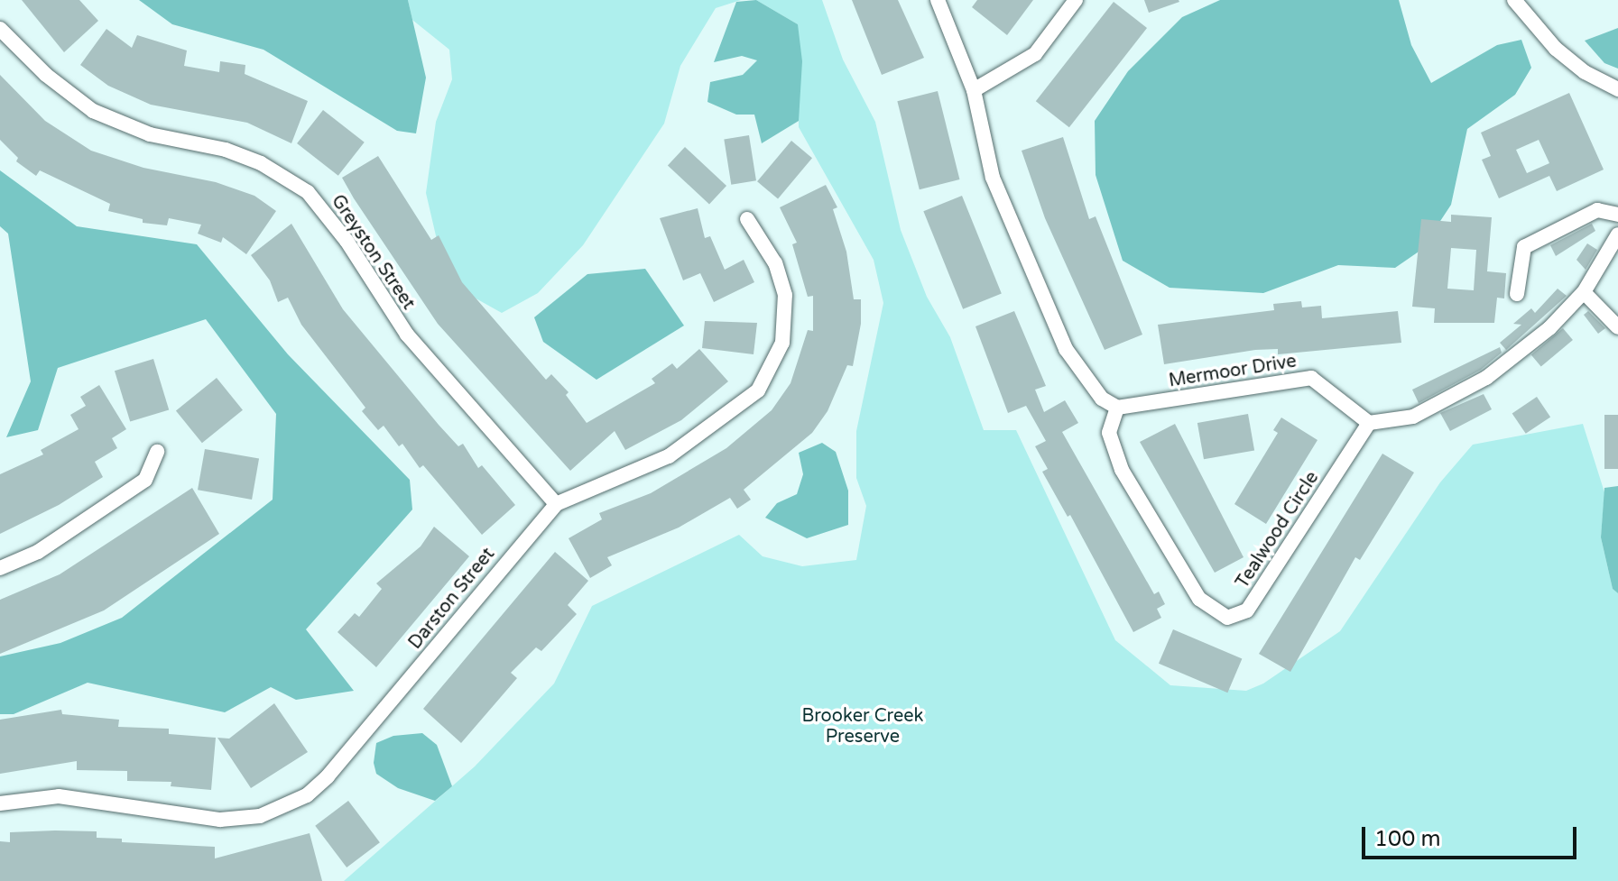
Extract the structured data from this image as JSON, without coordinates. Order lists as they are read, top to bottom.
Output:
{
  "streets": {
    "street": [
      "Greyston Street",
      "Mermoor Drive",
      "Tealwood Circle",
      "Darston Street"
    ]
  },
  "crossings": [
    ["Greyston Street", "Darston Street"],
    ["Mermoor Drive", "Tealwood Circle"]
  ],
  "parks": ["Brooker Creek Preserve"],
  "scale_bar": "100 m"
}
